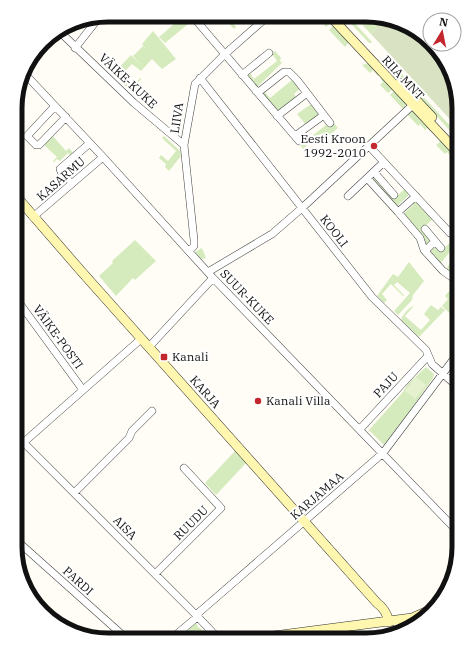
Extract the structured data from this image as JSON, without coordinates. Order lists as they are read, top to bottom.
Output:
{
  "streets": {
    "street": [
      "RIIA MNT",
      "VÄIKE-KUKE",
      "LIIVA",
      "KASARMU",
      "KOOLI",
      "SUUR-KUKE",
      "VÄIKE-POSTI",
      "PAJU",
      "KARJA",
      "KARJAMAA",
      "RUUDU",
      "AISA",
      "PARDI"
    ]
  },
  "crossings": [
    ["VÄIKE-KUKE", "LIIVA"],
    ["LIIVA", "KOOLI"],
    ["LIIVA", "SUUR-KUKE"],
    ["KASARMU", "SUUR-KUKE"],
    ["KASARMU", "KARJA"],
    ["KOOLI", "PAJU"],
    ["KOOLI", "KARJAMAA"],
    ["SUUR-KUKE", "PAJU"],
    ["SUUR-KUKE", "KARJAMAA"],
    ["KARJA", "KARJAMAA"],
    ["KARJAMAA", "AISA"],
    ["RUUDU", "AISA"]
  ],
  "places": {
    "other": ["Eesti Kroon 1992-2010", "Kanali Villa"],
    "transit": ["Kanali"]
  },
  "north": "top"
}
